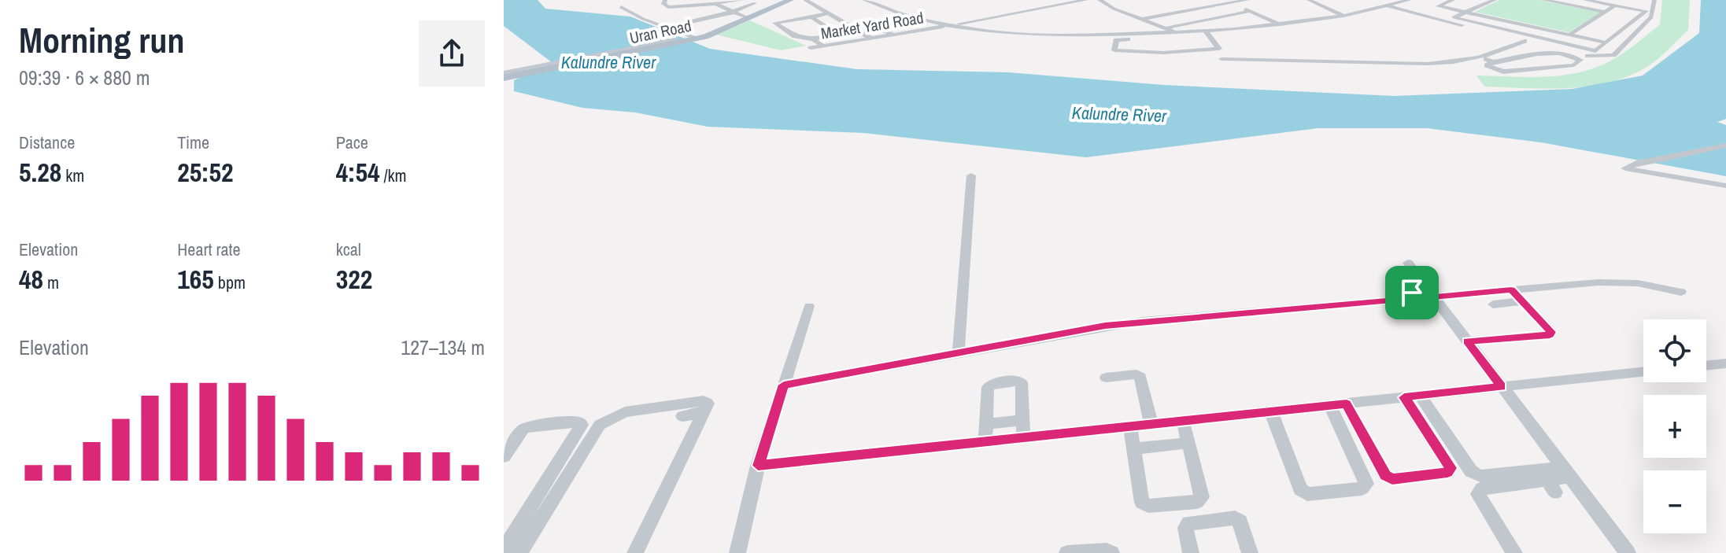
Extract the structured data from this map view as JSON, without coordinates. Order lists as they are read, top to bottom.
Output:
{
  "streets": {
    "main road": ["Uran Road"],
    "street": ["Market Yard Road"]
  },
  "water": ["Kalundre River"],
  "page": {
    "heading": ["Morning run", "09:39 · 6 × 880 m"],
    "stats": [
      ["Distance", "5.28 km"],
      ["Time", "25:52"],
      ["Pace", "4:54 /km"],
      ["Elevation", "48 m"],
      ["Heart rate", "165 bpm"],
      ["kcal", "322"]
    ],
    "map_buttons": ["+", "−"],
    "chart": ["Elevation", "127–134 m"]
  }
}
